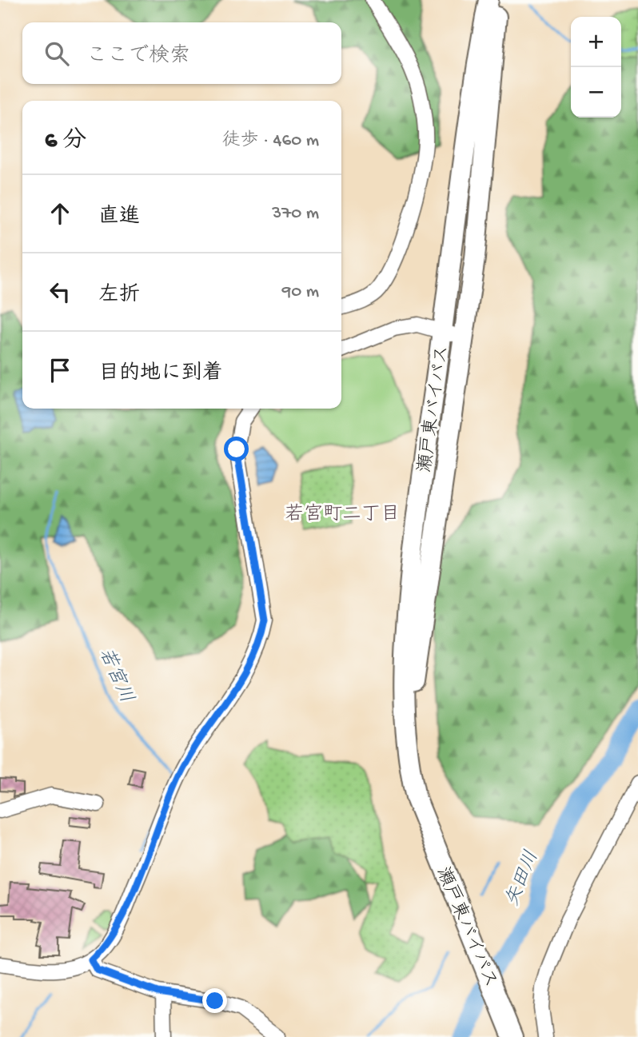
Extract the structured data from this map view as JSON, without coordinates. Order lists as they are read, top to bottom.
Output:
{
  "streets": {
    "highway": ["瀬戸東バイパス"]
  },
  "districts": ["若宮町二丁目"],
  "water": ["若宮川", "矢田川"],
  "page": {
    "map_buttons": ["+", "−"],
    "search": "ここで検索",
    "heading": ["6 分", "徒歩 · 460 m"],
    "list": [
      ["直進", "370 m"],
      ["左折", "90 m"],
      "目的地に到着"
    ]
  }
}
